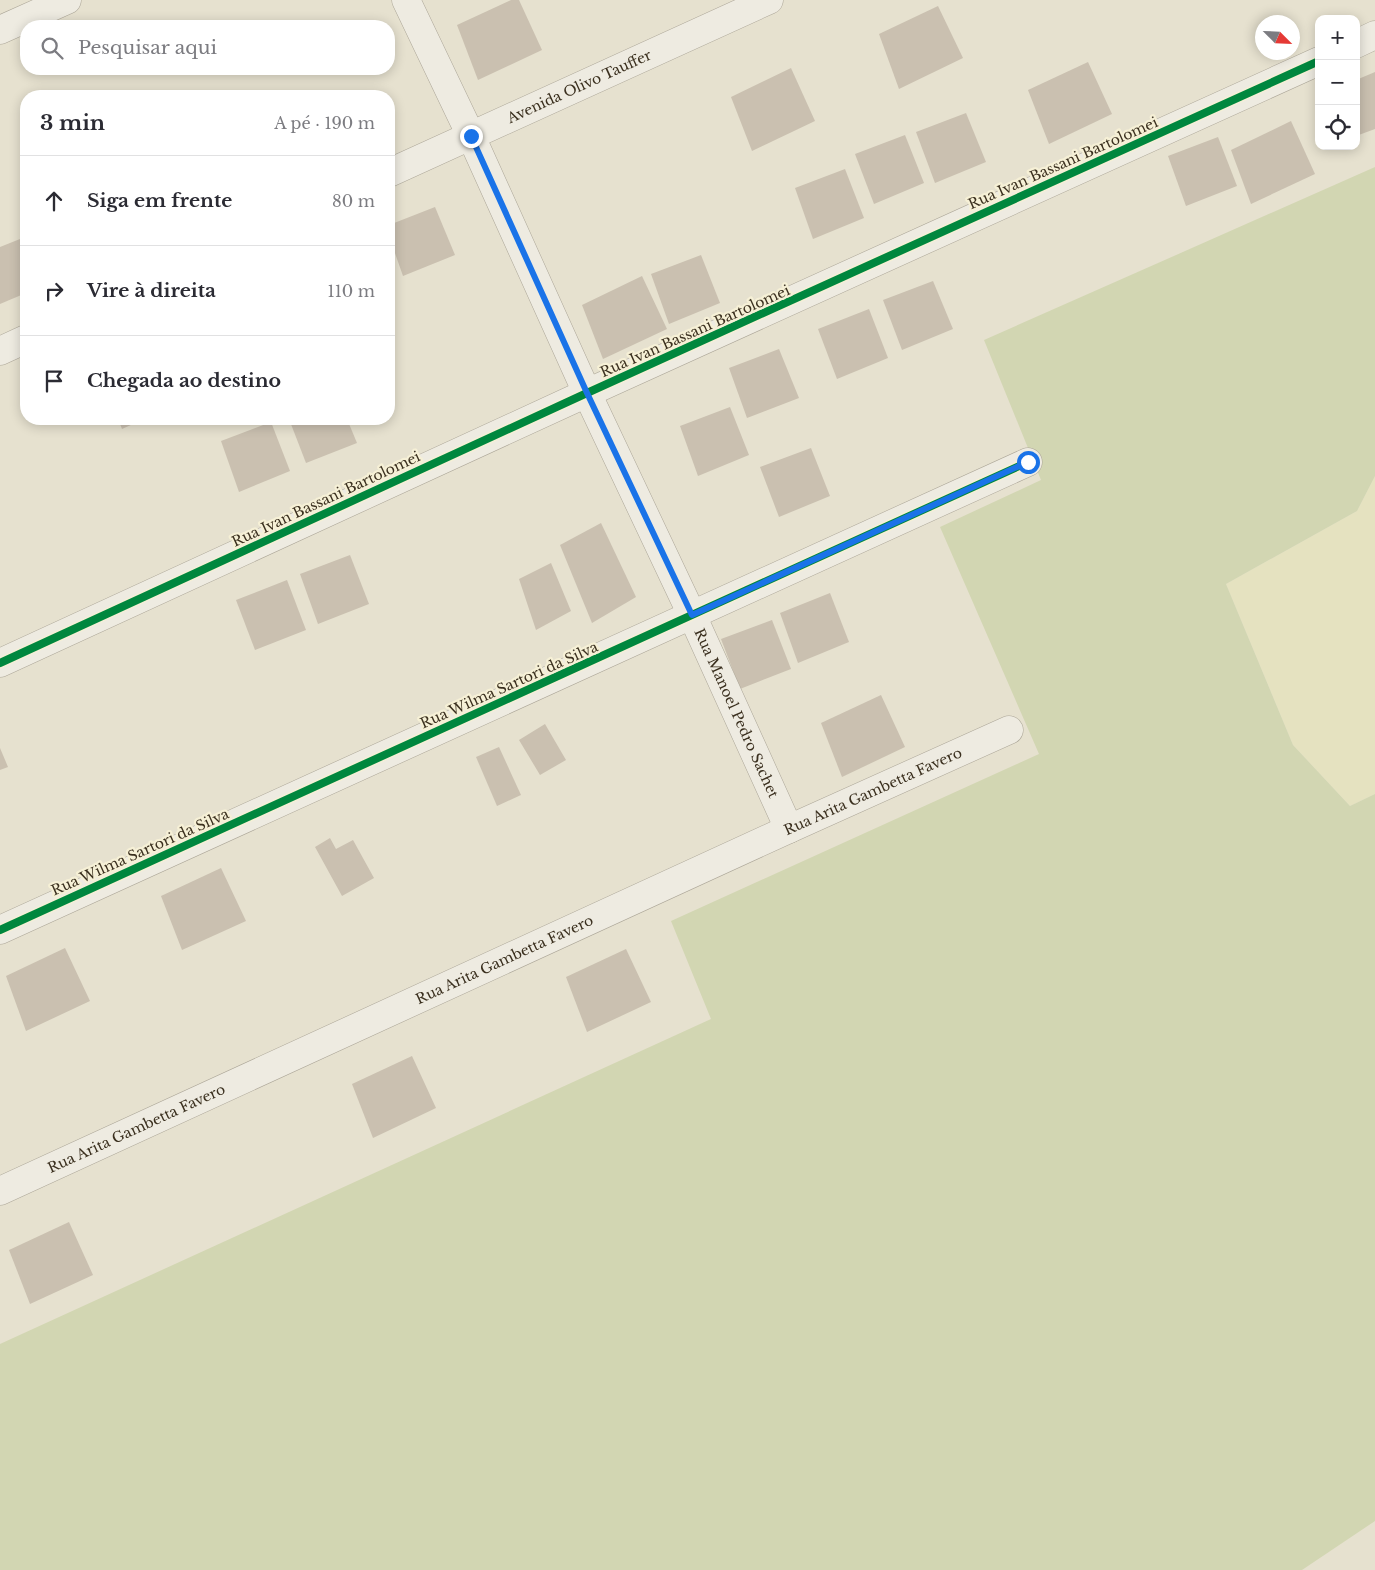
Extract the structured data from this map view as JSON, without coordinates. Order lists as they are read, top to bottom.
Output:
{
  "streets": {
    "street": [
      "Avenida Olivo Tauffer",
      "Rua Ivan Bassani Bartolomei",
      "Rua Wilma Sartori da Silva",
      "Rua Manoel Pedro Sachet",
      "Rua Arita Gambetta Favero"
    ]
  },
  "crossings": [
    ["Avenida Olivo Tauffer", "Rua Manoel Pedro Sachet"],
    ["Rua Ivan Bassani Bartolomei", "Rua Manoel Pedro Sachet"],
    ["Rua Wilma Sartori da Silva", "Rua Manoel Pedro Sachet"],
    ["Rua Manoel Pedro Sachet", "Rua Arita Gambetta Favero"]
  ],
  "north": "bottom right",
  "page": {
    "map_buttons": ["+", "−"],
    "search": "Pesquisar aqui",
    "heading": ["3 min", "A pé · 190 m"],
    "list": [
      ["Siga em frente", "80 m"],
      ["Vire à direita", "110 m"],
      "Chegada ao destino"
    ]
  }
}
